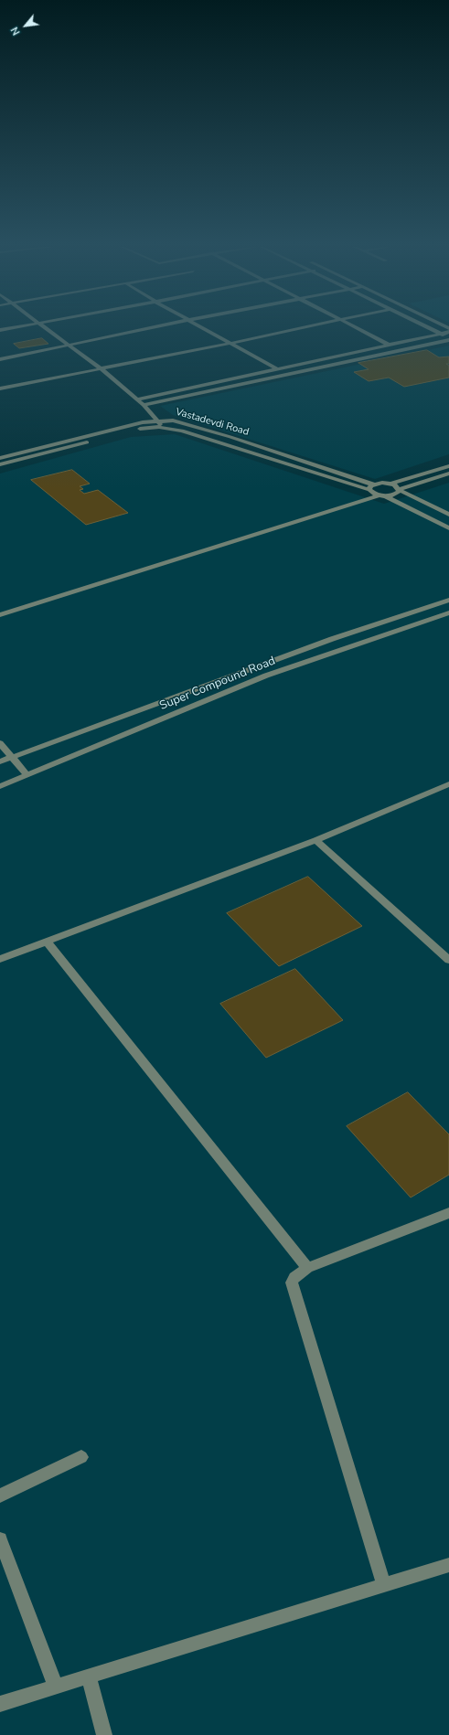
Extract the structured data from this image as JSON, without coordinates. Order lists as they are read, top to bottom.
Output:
{
  "streets": {
    "street": ["Vastadevdi Road", "Super Compound Road"]
  },
  "north": "bottom left"
}
